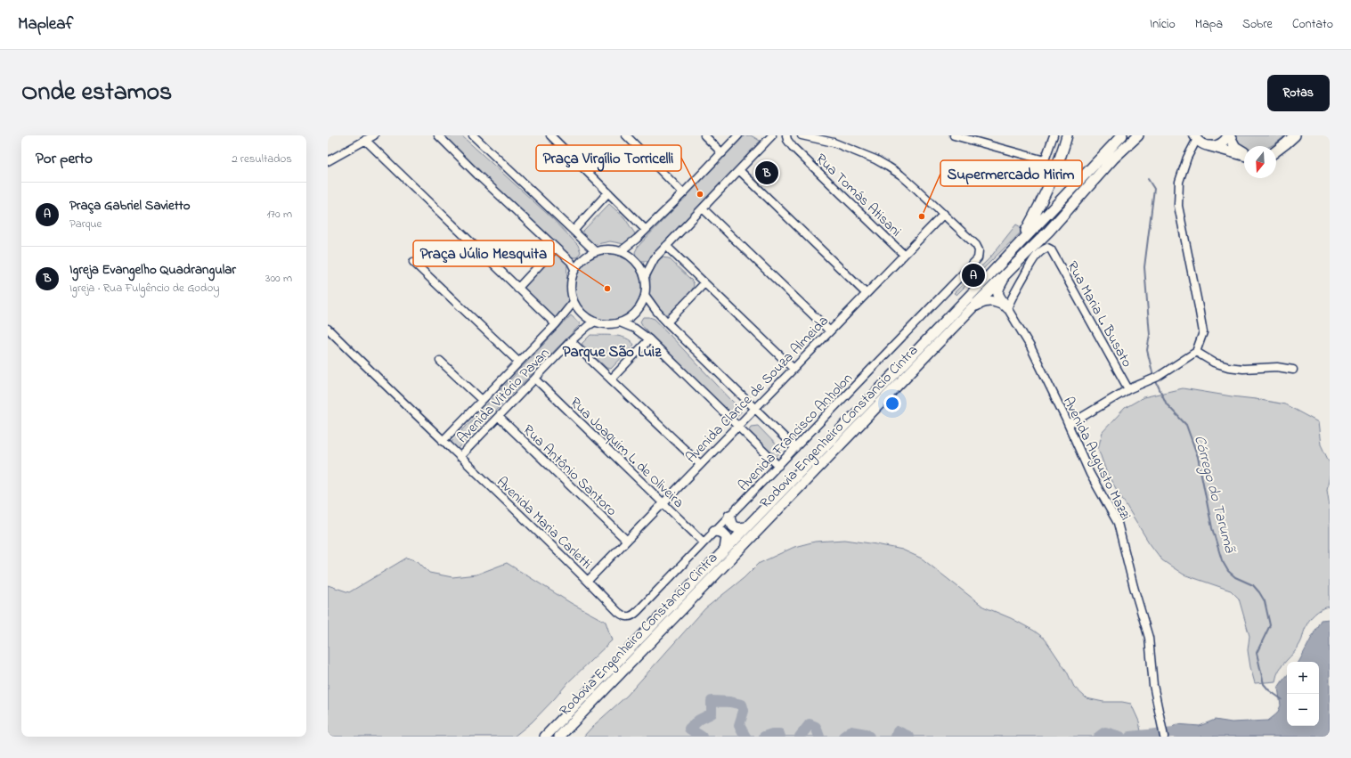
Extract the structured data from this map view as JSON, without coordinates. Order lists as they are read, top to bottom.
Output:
{
  "streets": {
    "highway": ["Rodovia Engenheiro Constancio Cintra"],
    "street": [
      "Rua Tomás Atisani",
      "Rua Maria L. Busato",
      "Avenida Clarice de Souza Almeida",
      "Avenida Vitório Pavan",
      "Avenida Francisco Anholon",
      "Rua Joaquim L. de Oliveira",
      "Avenida Augusto Mazzi",
      "Rua Antônio Santoro",
      "Avenida Maria Carletti"
    ]
  },
  "crossings": [
    ["Rua Tomás Atisani", "Avenida Clarice de Souza Almeida"],
    ["Rua Maria L. Busato", "Avenida Augusto Mazzi"],
    ["Avenida Clarice de Souza Almeida", "Avenida Francisco Anholon"],
    ["Avenida Clarice de Souza Almeida", "Rua Joaquim L. de Oliveira"],
    ["Avenida Clarice de Souza Almeida", "Rua Antônio Santoro"],
    ["Avenida Clarice de Souza Almeida", "Avenida Maria Carletti"],
    ["Avenida Vitório Pavan", "Rua Joaquim L. de Oliveira"],
    ["Avenida Vitório Pavan", "Rua Antônio Santoro"],
    ["Avenida Vitório Pavan", "Avenida Maria Carletti"],
    ["Avenida Francisco Anholon", "Rua Joaquim L. de Oliveira"],
    ["Avenida Francisco Anholon", "Avenida Maria Carletti"]
  ],
  "districts": ["Parque São Luiz"],
  "water": ["Córrego do Tarumã"],
  "places": ["Praça Virgílio Torricelli", "Supermercado Mirim", "Praça Júlio Mesquita"],
  "north": "bottom",
  "page": {
    "header": "Mapleaf",
    "nav": [
      "Início",
      "Mapa",
      "Sobre",
      "Contato"
    ],
    "title": "Onde estamos",
    "buttons": "Rotas",
    "heading": ["Por perto", "2 resultados"],
    "pins": ["B", "A"],
    "list": [
      {
        "mark": "A",
        "name": "Praça Gabriel Savietto",
        "note": "Parque",
        "value": "170 m"
      },
      {
        "mark": "B",
        "name": "Igreja Evangelho Quadrangular",
        "note": "Igreja · Rua Fulgêncio de Godoy",
        "value": "300 m"
      }
    ],
    "map_buttons": ["+", "−"]
  }
}
